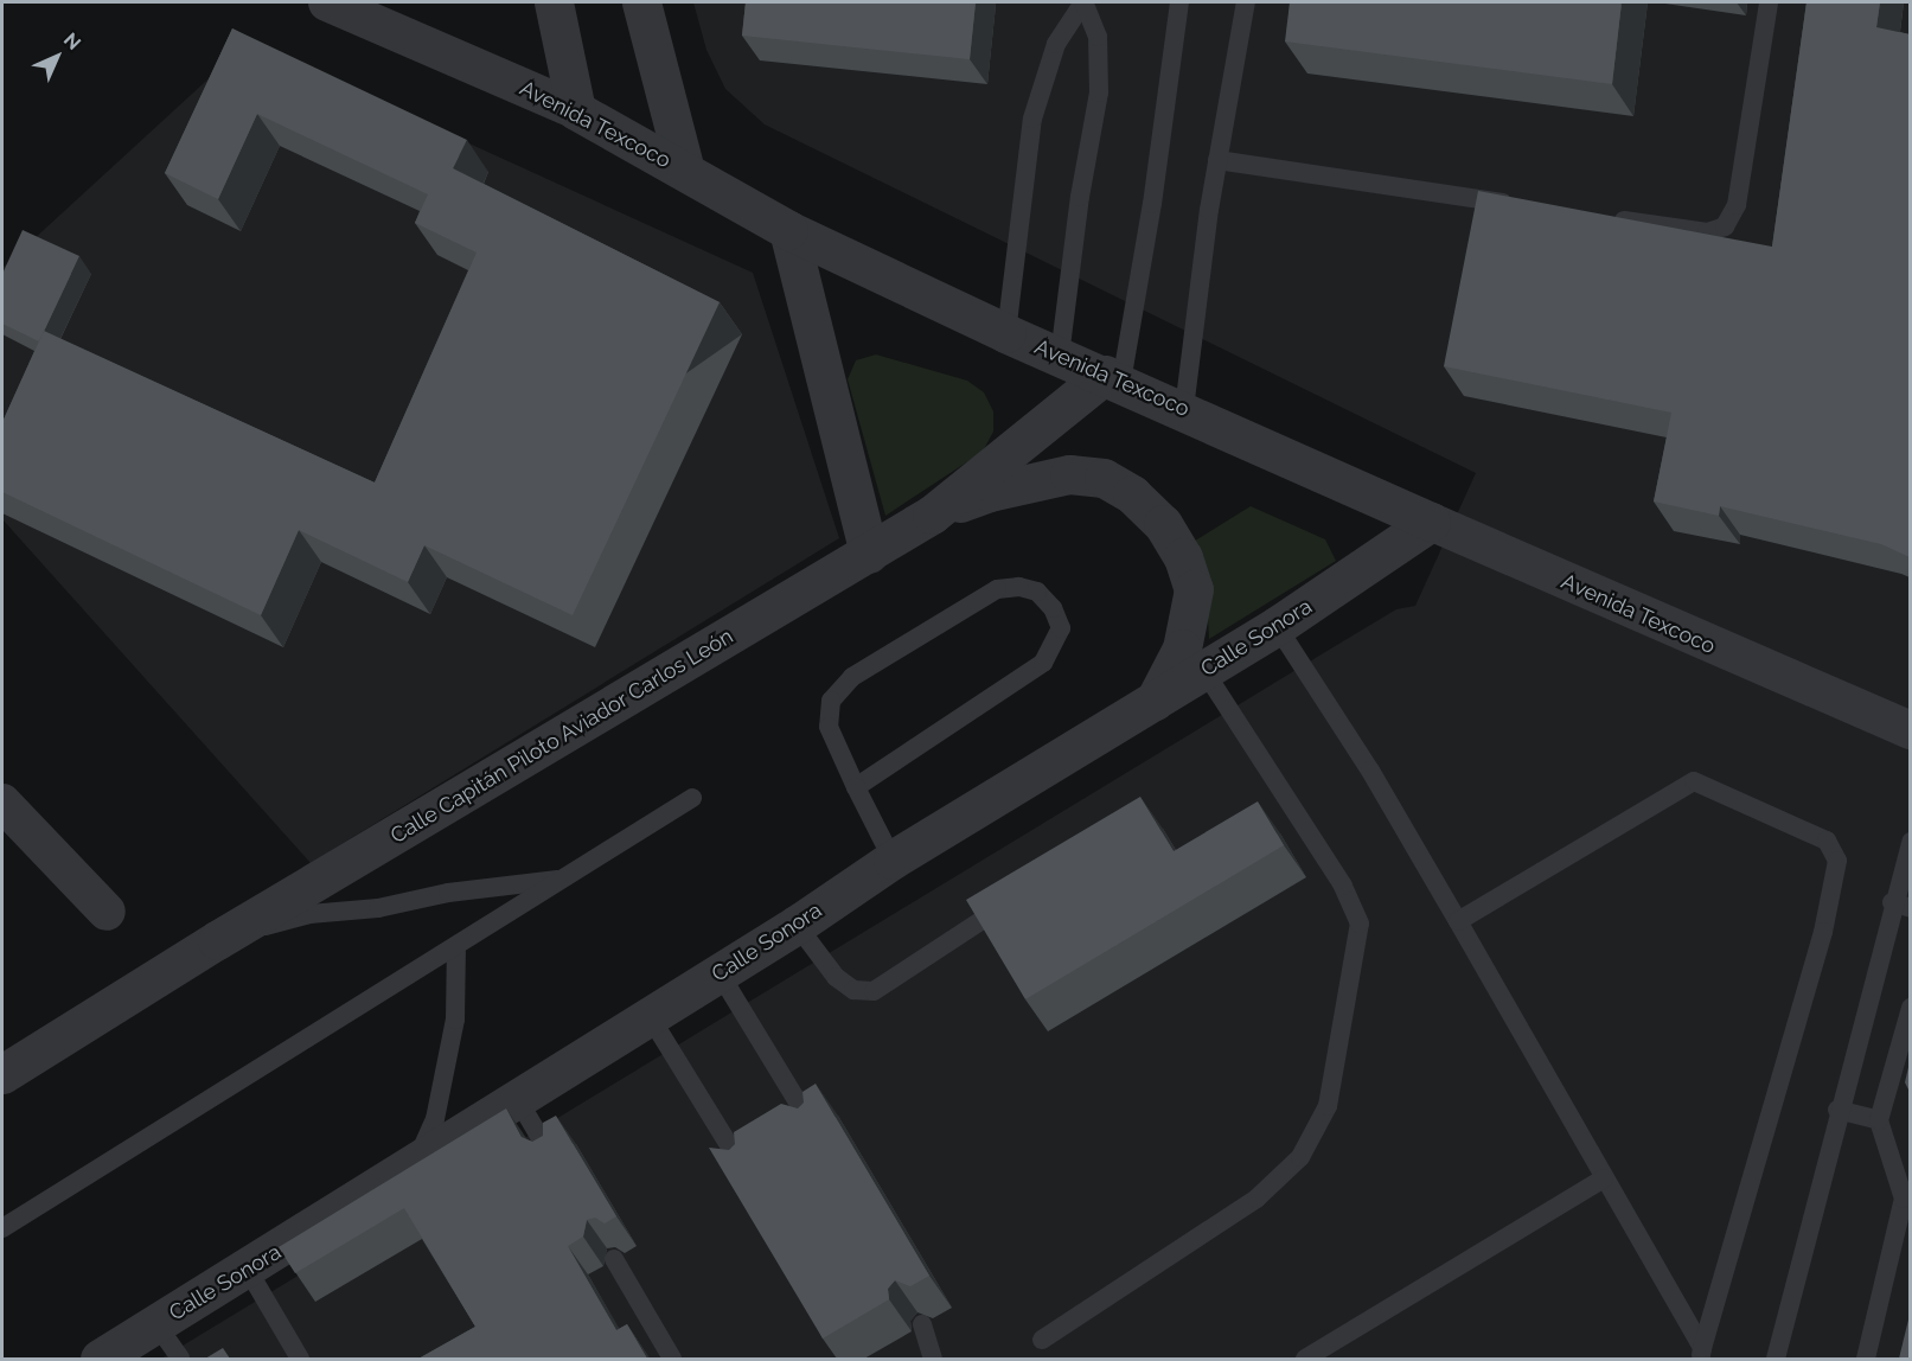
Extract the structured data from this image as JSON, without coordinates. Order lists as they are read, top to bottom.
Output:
{
  "streets": {
    "street": ["Avenida Texcoco", "Calle Sonora", "Calle Capitán Piloto Aviador Carlos León"]
  },
  "crossings": [
    ["Avenida Texcoco", "Calle Sonora"],
    ["Avenida Texcoco", "Calle Capitán Piloto Aviador Carlos León"]
  ],
  "north": "top right"
}
